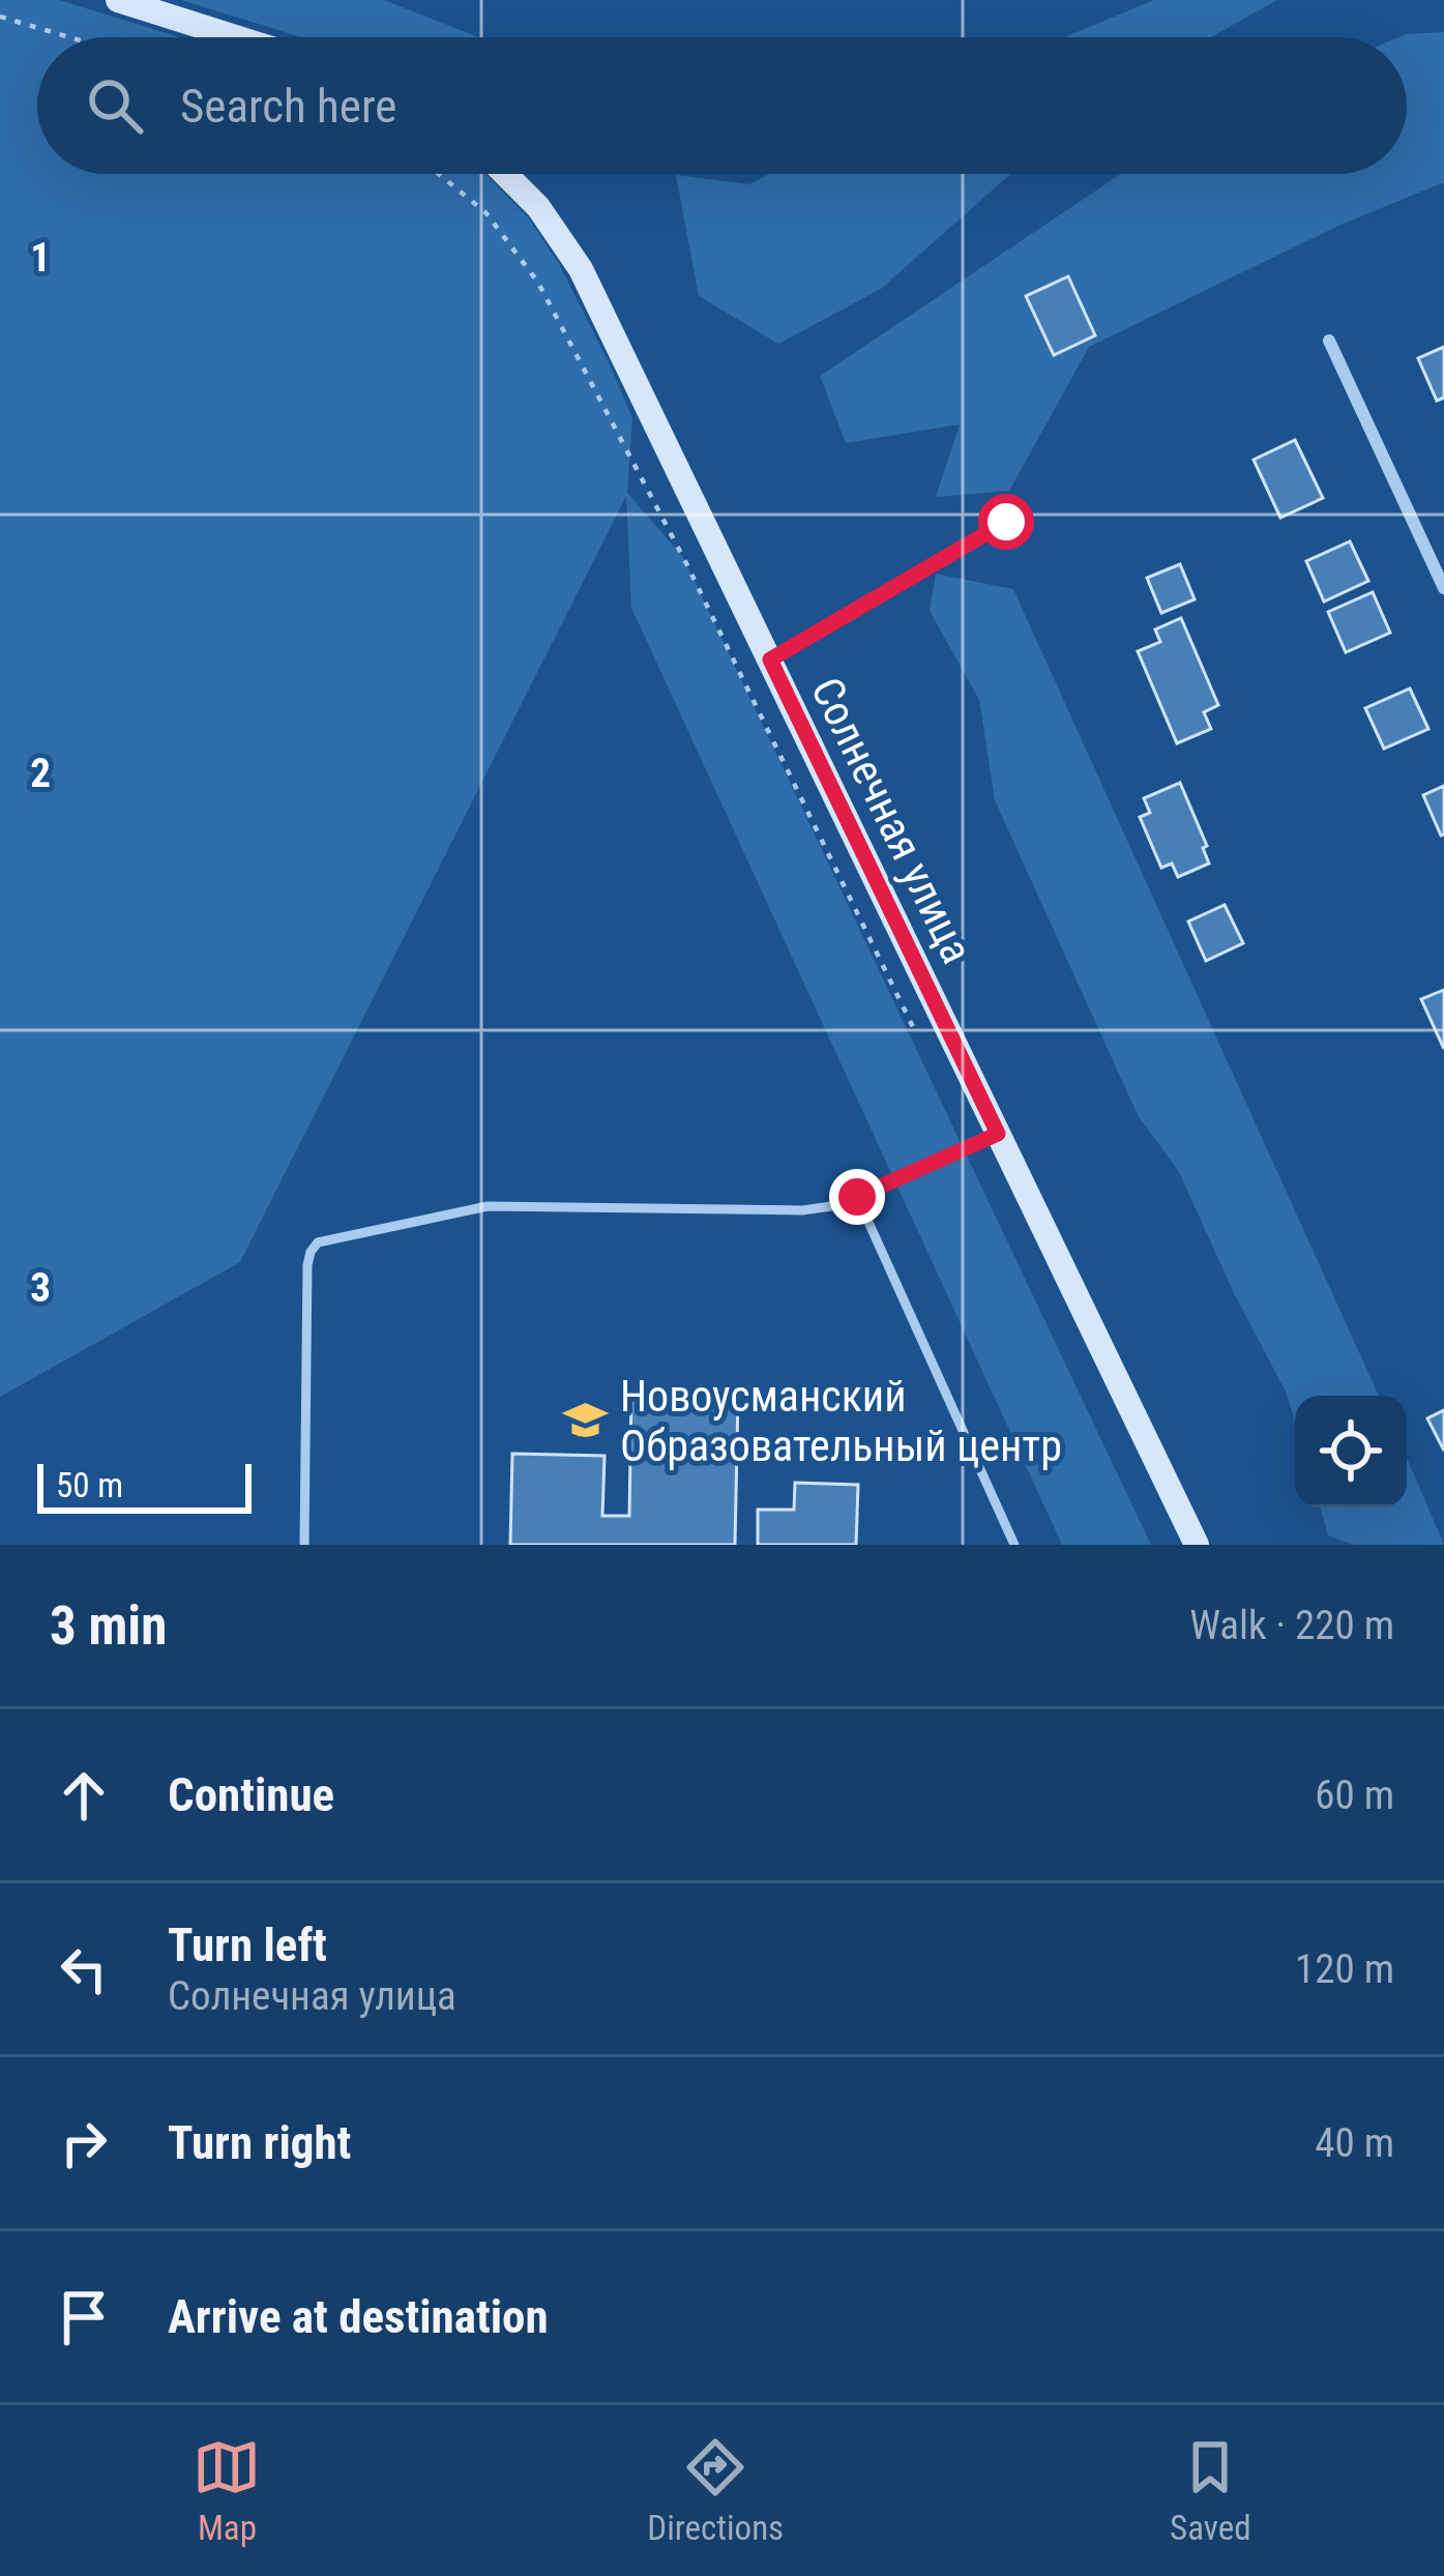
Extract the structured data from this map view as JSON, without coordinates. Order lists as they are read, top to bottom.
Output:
{
  "streets": {
    "street": ["Солнечная улица"]
  },
  "places": {
    "school or university": ["Новоусманский Образовательный центр"]
  },
  "scale_bar": "50 m",
  "page": {
    "search": "Search here",
    "scale": "50 m",
    "heading": ["3 min", "Walk · 220 m"],
    "list": [
      ["Continue", "60 m"],
      ["Turn left", "Солнечная улица", "120 m"],
      ["Turn right", "40 m"],
      "Arrive at destination"
    ],
    "nav": ["Map", "Directions", "Saved"]
  },
  "grid": {
    "rows": ["1", "2", "3"]
  }
}
